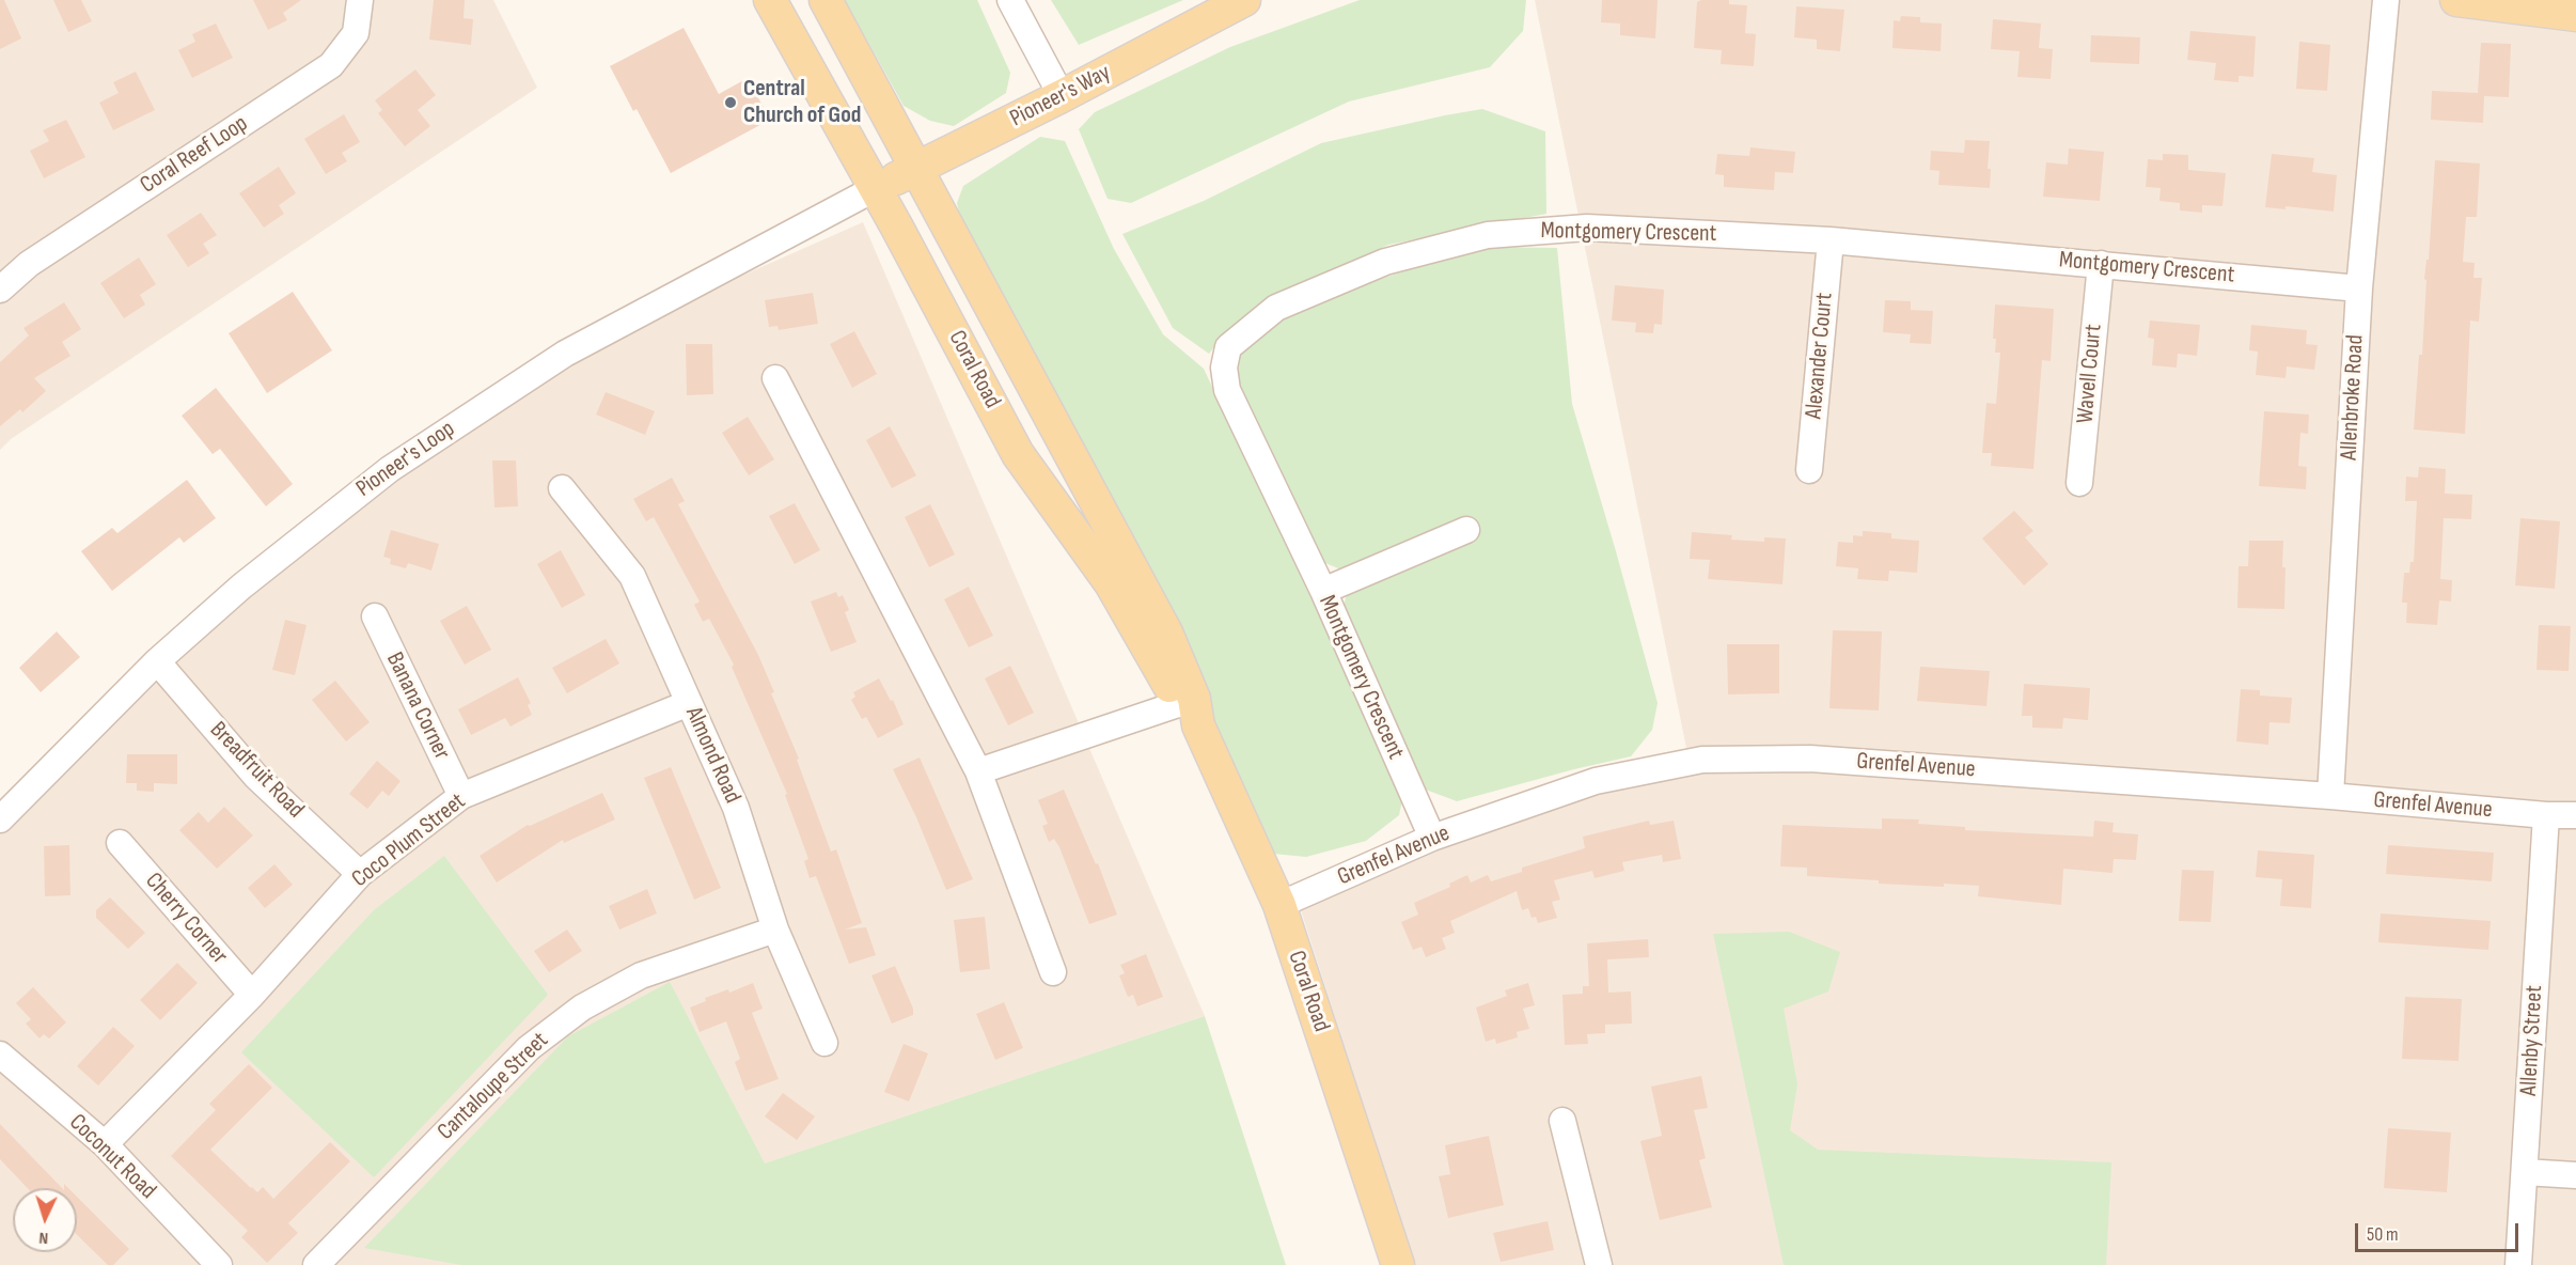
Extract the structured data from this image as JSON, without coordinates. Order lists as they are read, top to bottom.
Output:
{
  "streets": {
    "main road": ["Pioneer's Way", "Coral Road"],
    "street": [
      "Coral Reef Loop",
      "Montgomery Crescent",
      "Alexander Court",
      "Wavell Court",
      "Allenbroke Road",
      "Pioneer's Loop",
      "Banana Corner",
      "Almond Road",
      "Grenfel Avenue",
      "Breadfruit Road",
      "Coco Plum Street",
      "Cherry Corner",
      "Allenby Street",
      "Cantaloupe Street",
      "Coconut Road"
    ]
  },
  "crossings": [
    ["Pioneer's Way", "Coral Road"],
    ["Pioneer's Way", "Pioneer's Loop"],
    ["Montgomery Crescent", "Alexander Court"],
    ["Montgomery Crescent", "Wavell Court"],
    ["Montgomery Crescent", "Allenbroke Road"],
    ["Montgomery Crescent", "Grenfel Avenue"],
    ["Coral Road", "Pioneer's Loop"],
    ["Coral Road", "Grenfel Avenue"],
    ["Allenbroke Road", "Grenfel Avenue"],
    ["Pioneer's Loop", "Breadfruit Road"],
    ["Banana Corner", "Coco Plum Street"],
    ["Almond Road", "Coco Plum Street"],
    ["Almond Road", "Cantaloupe Street"],
    ["Grenfel Avenue", "Allenby Street"],
    ["Breadfruit Road", "Coco Plum Street"],
    ["Coco Plum Street", "Cherry Corner"],
    ["Coco Plum Street", "Coconut Road"]
  ],
  "places": ["Central Church of God"],
  "scale_bar": "50 m",
  "north": "bottom"
}
